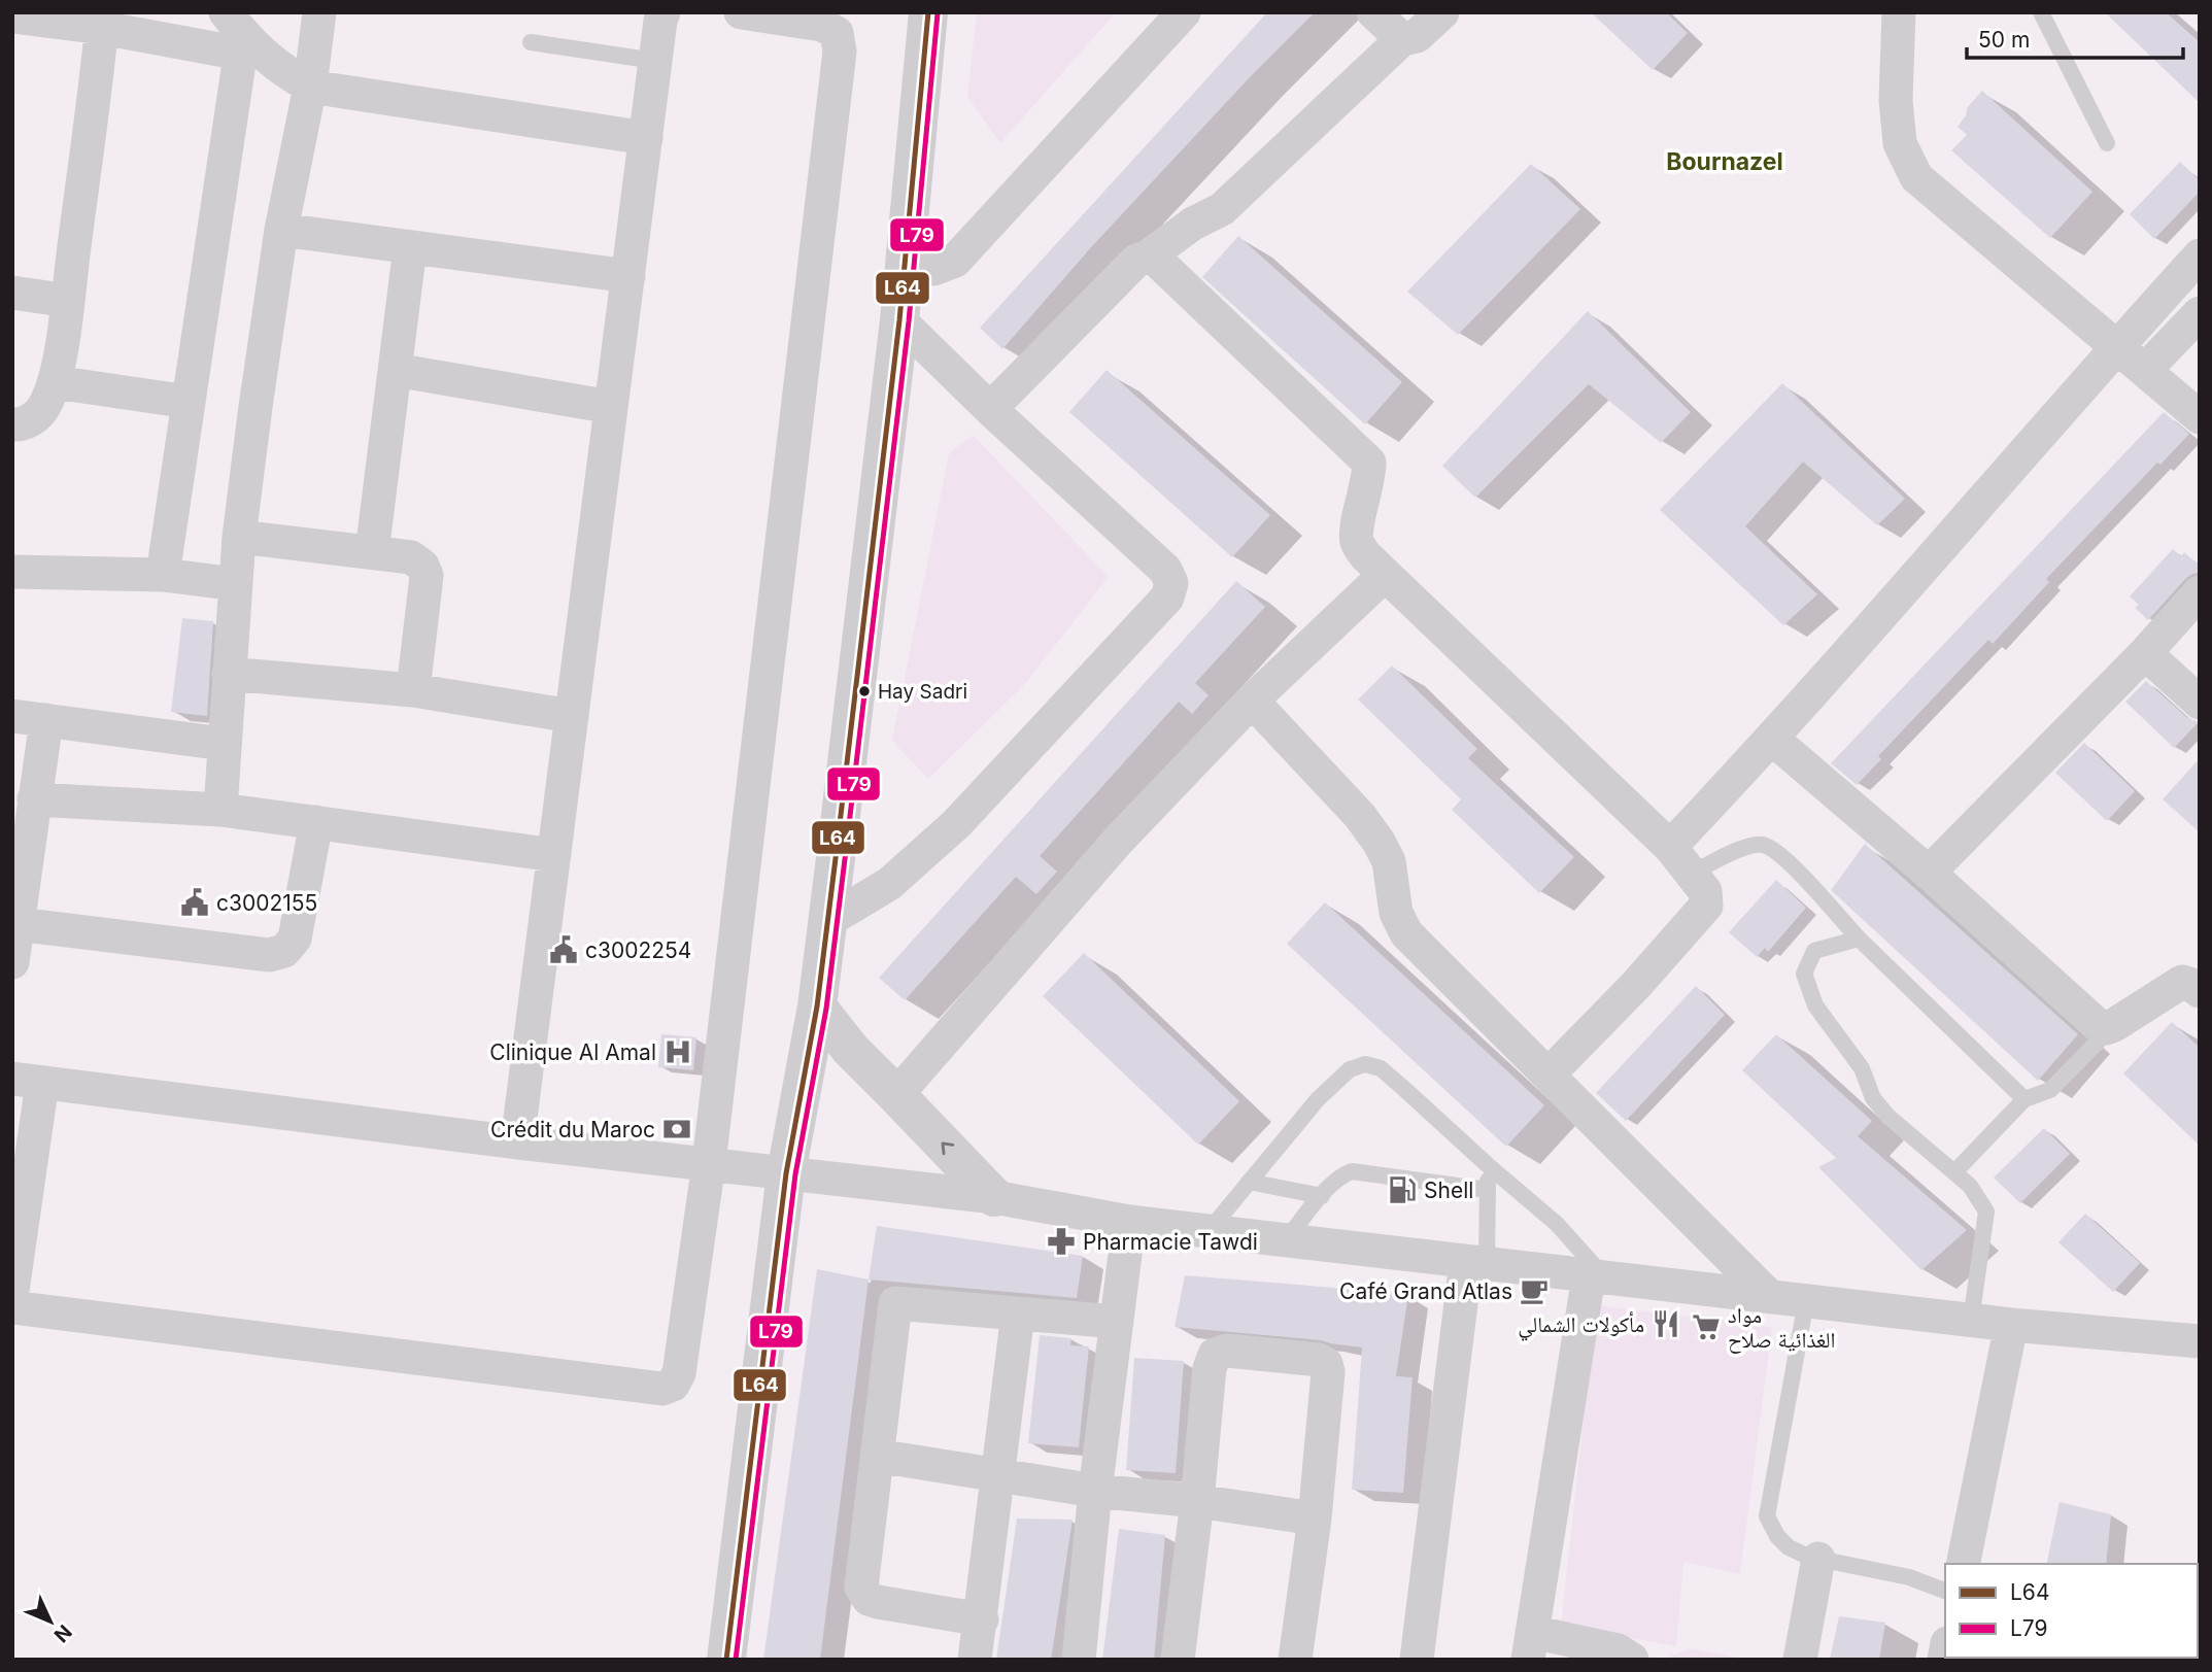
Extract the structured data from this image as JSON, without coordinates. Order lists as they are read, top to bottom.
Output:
{
  "districts": ["Bournazel"],
  "places": {
    "other": ["Hay Sadri"],
    "public building": ["c3002155", "c3002254"],
    "hospital": ["Clinique Al Amal"],
    "bank": ["Crédit du Maroc"],
    "fuel station": ["Shell"],
    "pharmacy": ["Pharmacie Tawdi"],
    "cafe": ["Café Grand Atlas"],
    "restaurant": ["مأكولات الشمالي"],
    "supermarket": ["مواد الغذائية صلاح"]
  },
  "lines": ["transit line L64", "transit line L79"],
  "legend": ["L64", "L79"],
  "scale_bar": "50 m",
  "north": "bottom right"
}
